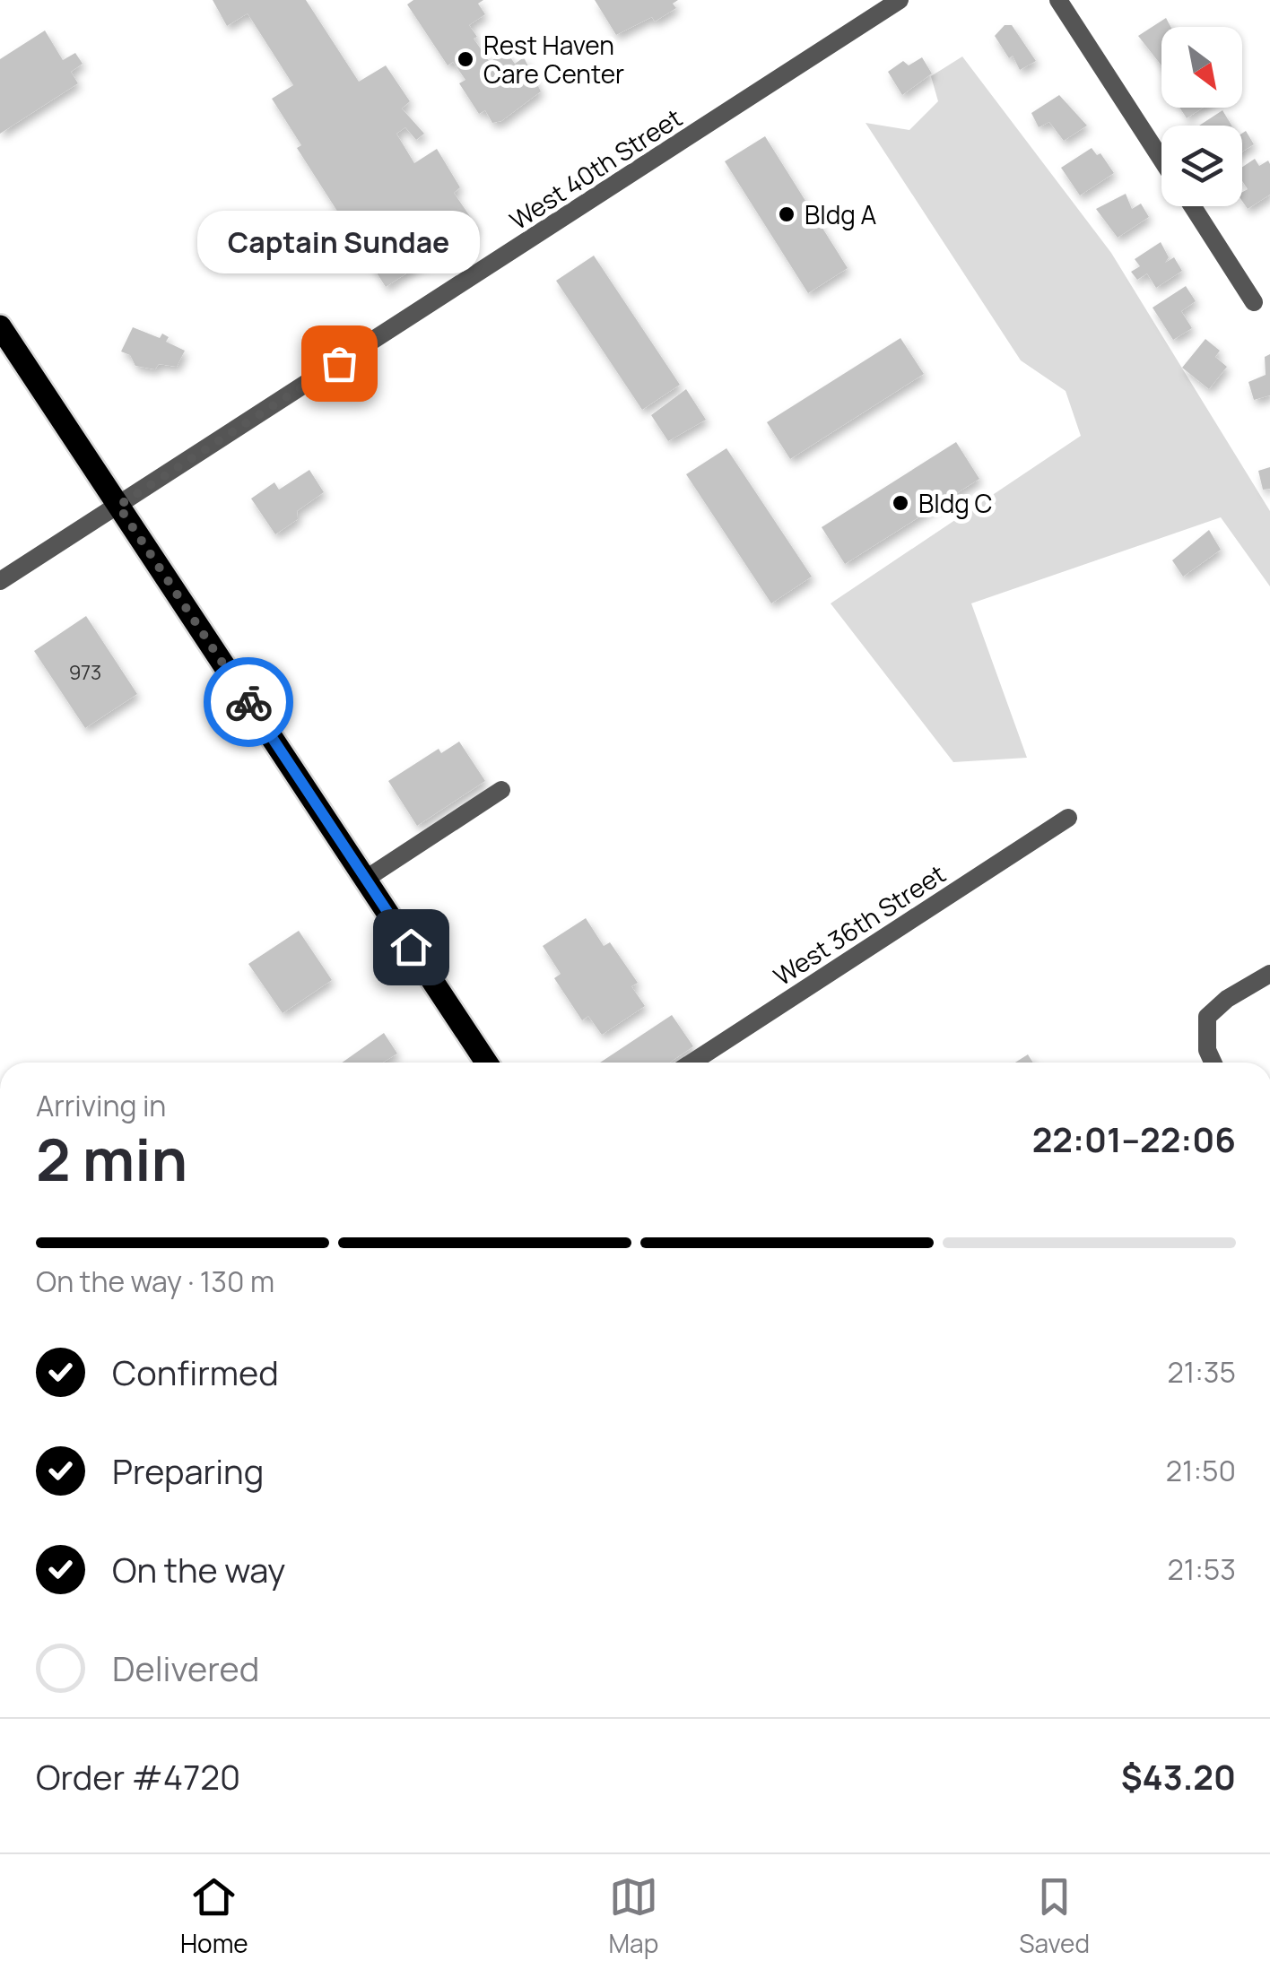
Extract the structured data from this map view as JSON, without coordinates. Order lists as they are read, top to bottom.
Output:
{
  "streets": {
    "street": ["West 40th Street", "West 36th Street"]
  },
  "places": [
    "Rest Haven Care Center",
    "Bldg A",
    "Captain Sundae",
    "Bldg C"
  ],
  "house_numbers": ["973"],
  "north": "bottom right",
  "page": {
    "bubble": "Captain Sundae",
    "heading": ["2 min", "Arriving in", "22:01–22:06"],
    "panel": ["Order #4720", "$43.20"],
    "bar": "On the way · 130 m",
    "list": [
      ["Confirmed", "21:35"],
      ["Preparing", "21:50"],
      ["On the way", "21:53"],
      "Delivered"
    ],
    "tabs": ["Home", "Map", "Saved"]
  }
}
